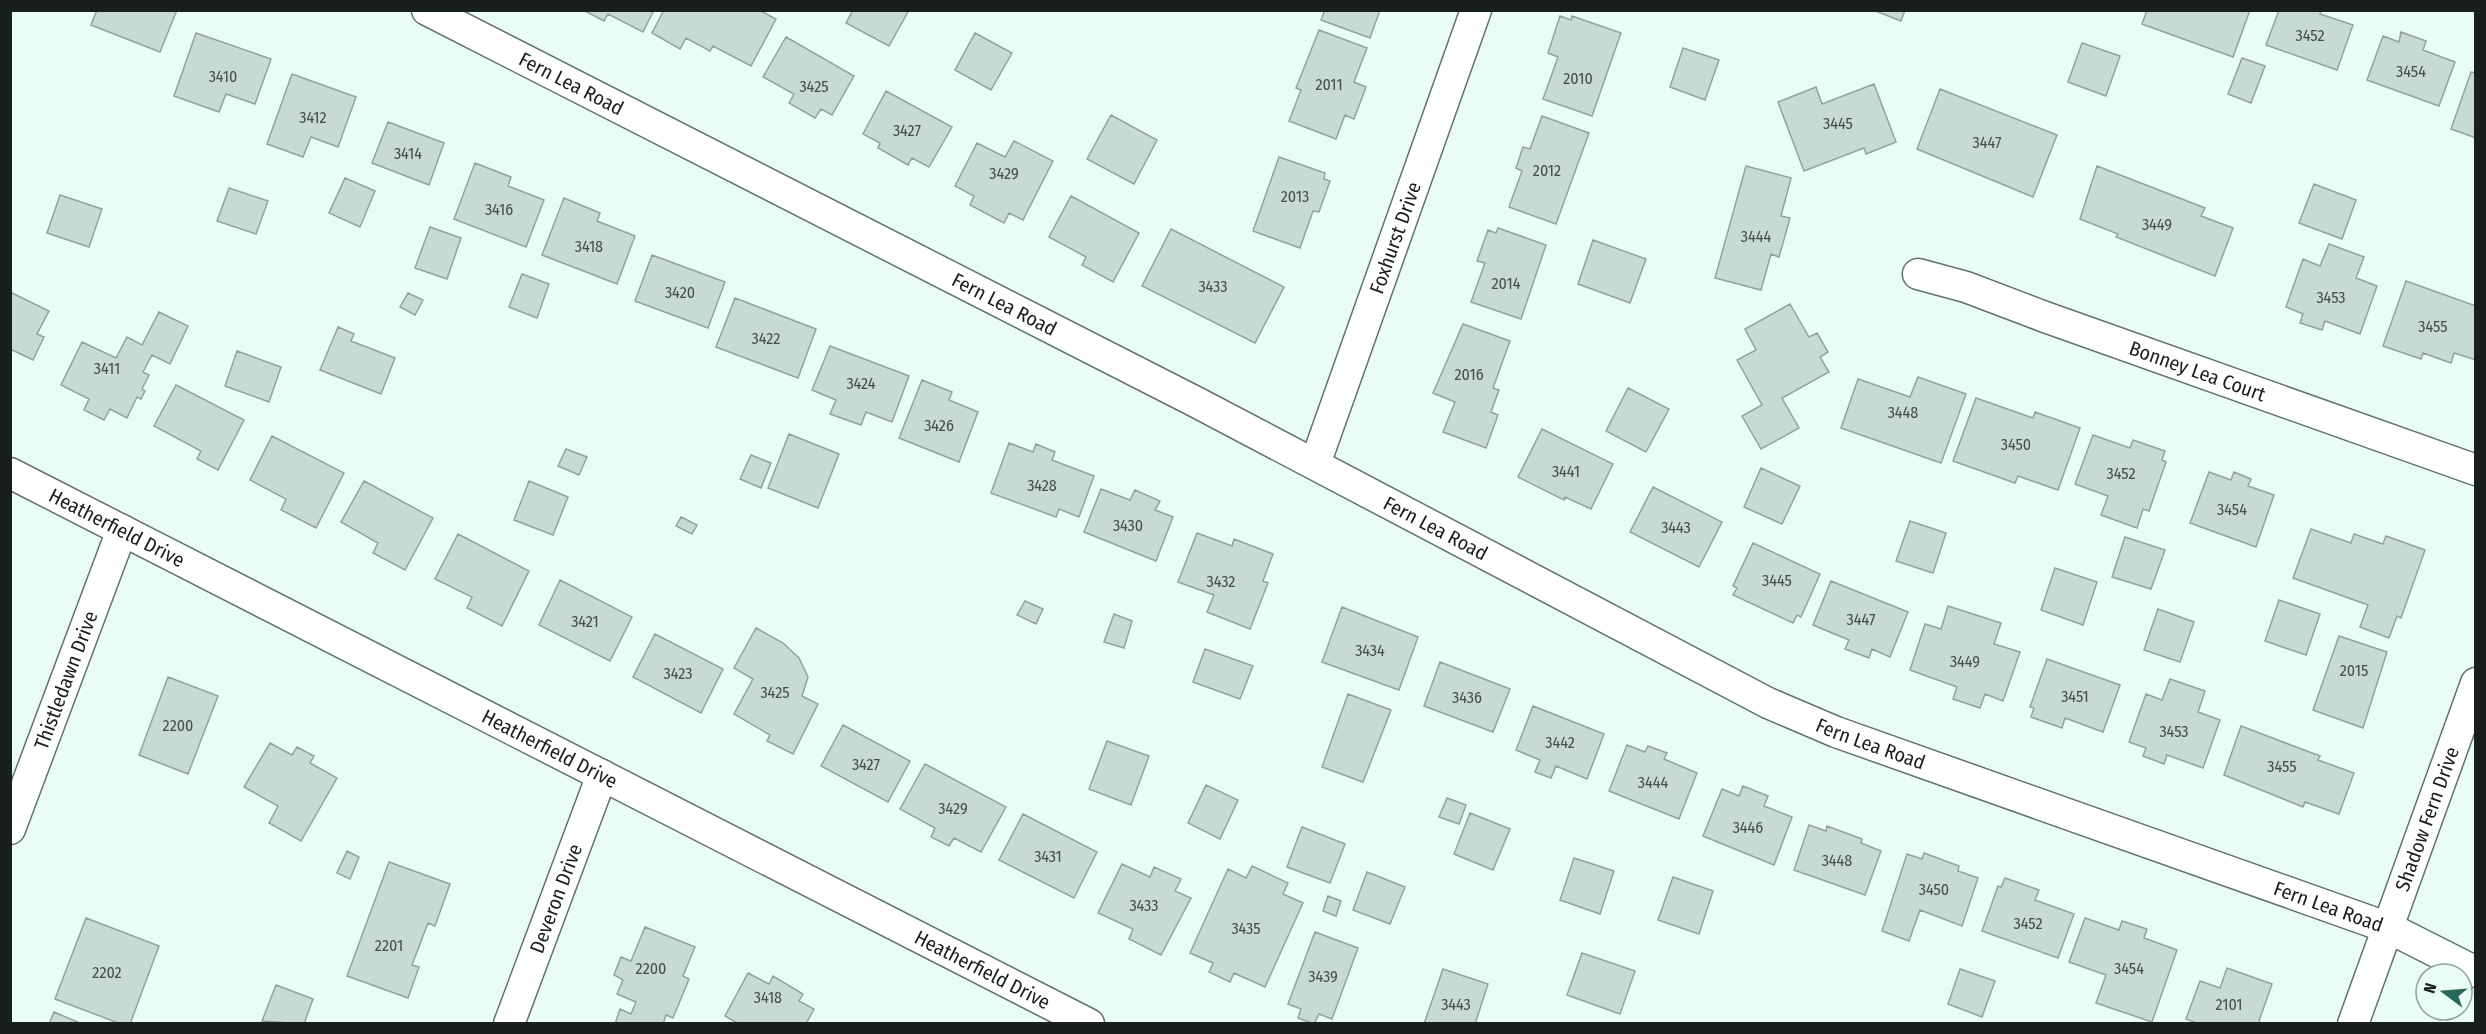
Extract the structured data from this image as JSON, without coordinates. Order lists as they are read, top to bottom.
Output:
{
  "streets": {
    "street": [
      "Fern Lea Road",
      "Foxhurst Drive",
      "Bonney Lea Court",
      "Heatherfield Drive",
      "Thistledawn Drive",
      "Shadow Fern Drive",
      "Deveron Drive"
    ]
  },
  "crossings": [
    ["Fern Lea Road", "Foxhurst Drive"],
    ["Fern Lea Road", "Shadow Fern Drive"],
    ["Heatherfield Drive", "Thistledawn Drive"],
    ["Heatherfield Drive", "Deveron Drive"]
  ],
  "house_numbers": [
    "3452",
    "3454",
    "3410",
    "2010",
    "2011",
    "3425",
    "3412",
    "3445",
    "3427",
    "3447",
    "3414",
    "2012",
    "3429",
    "2013",
    "3416",
    "3449",
    "3444",
    "3418",
    "2014",
    "3433",
    "3420",
    "3453",
    "3455",
    "3422",
    "3411",
    "2016",
    "3424",
    "3448",
    "3426",
    "3450",
    "3441",
    "3452",
    "3428",
    "3454",
    "3430",
    "3443",
    "3445",
    "3432",
    "3447",
    "3421",
    "3434",
    "3449",
    "2015",
    "3423",
    "3425",
    "3451",
    "3436",
    "2200",
    "3453",
    "3442",
    "3427",
    "3455",
    "3444",
    "3429",
    "3446",
    "3431",
    "3448",
    "3450",
    "3433",
    "3452",
    "3435",
    "2201",
    "2200",
    "3454",
    "2202",
    "3439",
    "3418",
    "3443",
    "2101"
  ],
  "north": "left"
}
